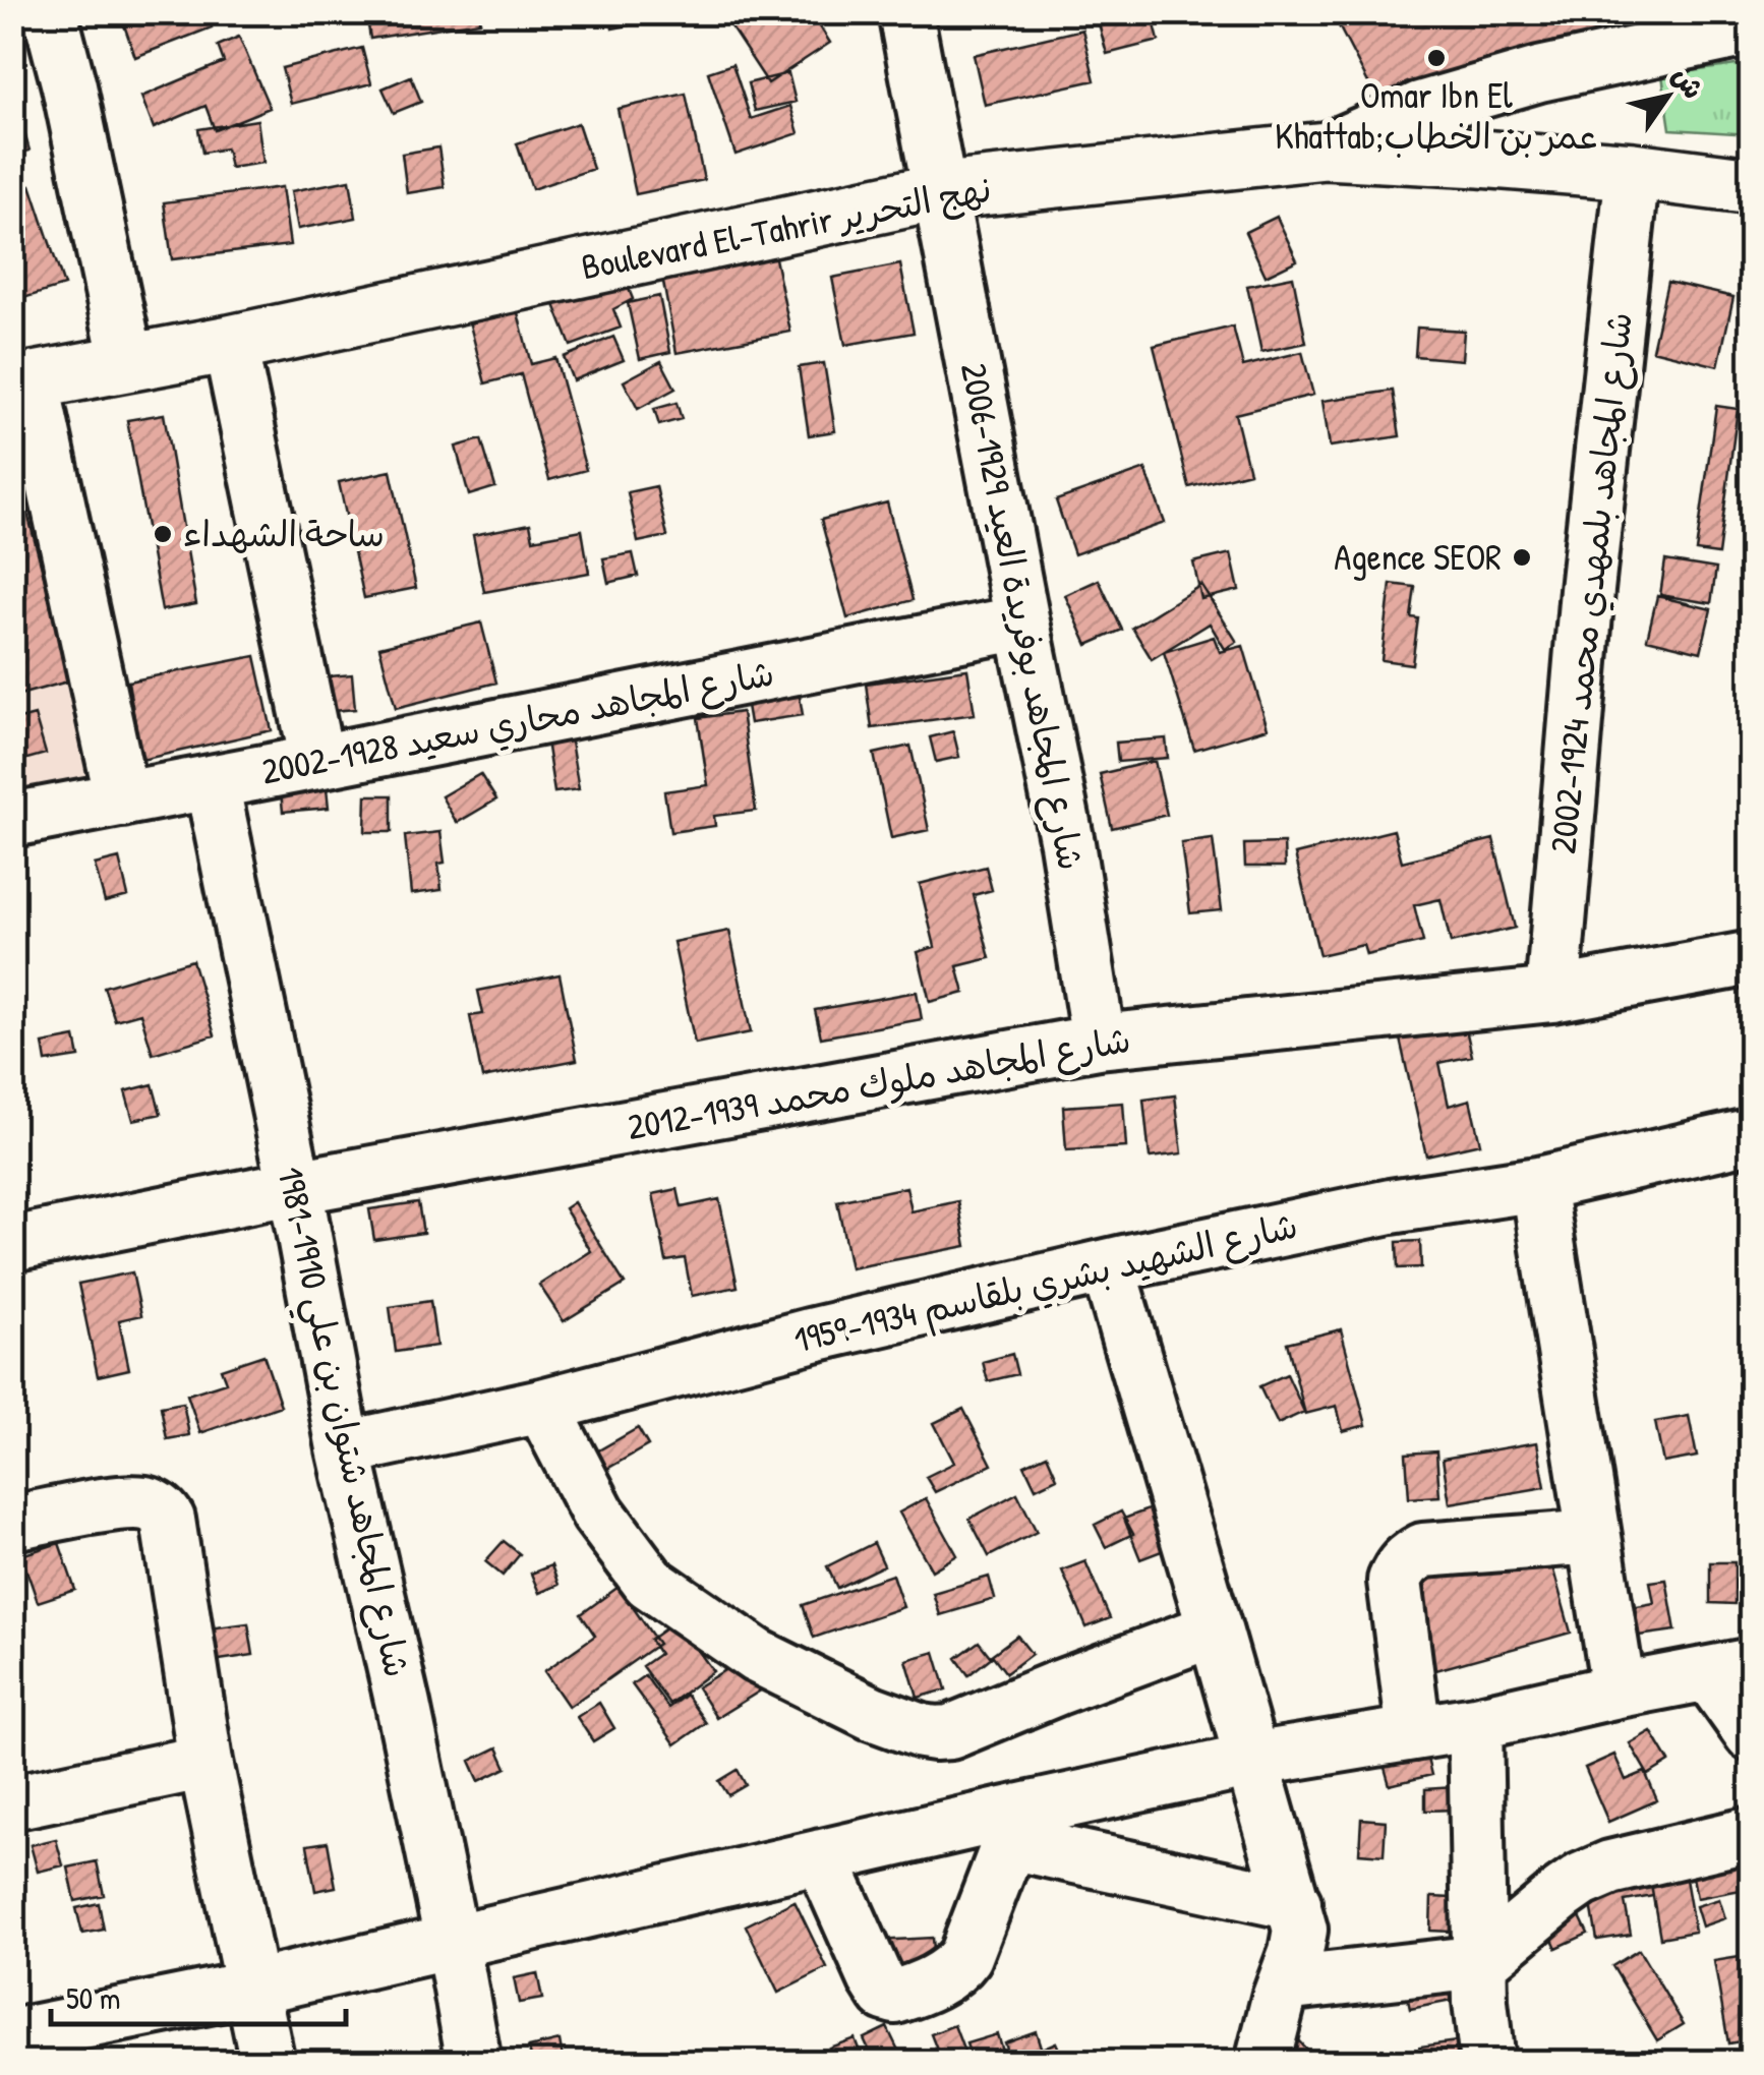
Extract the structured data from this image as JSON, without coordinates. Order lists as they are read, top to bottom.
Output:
{
  "streets": {
    "main road": ["Boulevard El-Tahrir نهج التحرير"],
    "street": [
      "شارع المجاهد بلمهدي محمد 1924-2002",
      "شارع المجاهد بوفريدة العيد 1929-2006",
      "شارع المجاهد محاري سعيد 1928-2002",
      "شارع المجاهد ملوك محمد 1939-2012",
      "شارع الشهيد بشري بلقاسم 1934-1959",
      "شارع المجاهد شتوان بن علي 1910-1981"
    ]
  },
  "crossings": [
    ["Boulevard El-Tahrir نهج التحرير", "شارع المجاهد بلمهدي محمد 1924-2002"],
    ["Boulevard El-Tahrir نهج التحرير", "شارع المجاهد بوفريدة العيد 1929-2006"],
    ["شارع المجاهد بلمهدي محمد 1924-2002", "شارع المجاهد ملوك محمد 1939-2012"],
    ["شارع المجاهد بوفريدة العيد 1929-2006", "شارع المجاهد محاري سعيد 1928-2002"],
    ["شارع المجاهد بوفريدة العيد 1929-2006", "شارع المجاهد ملوك محمد 1939-2012"],
    ["شارع المجاهد محاري سعيد 1928-2002", "شارع المجاهد شتوان بن علي 1910-1981"],
    ["شارع المجاهد ملوك محمد 1939-2012", "شارع المجاهد شتوان بن علي 1910-1981"],
    ["شارع الشهيد بشري بلقاسم 1934-1959", "شارع المجاهد شتوان بن علي 1910-1981"]
  ],
  "places": ["Omar Ibn El Khattab;عمر بن الخطاب", "ساحة الشهداء", "Agence SEOR"],
  "scale_bar": "50 m",
  "north": "top right"
}
